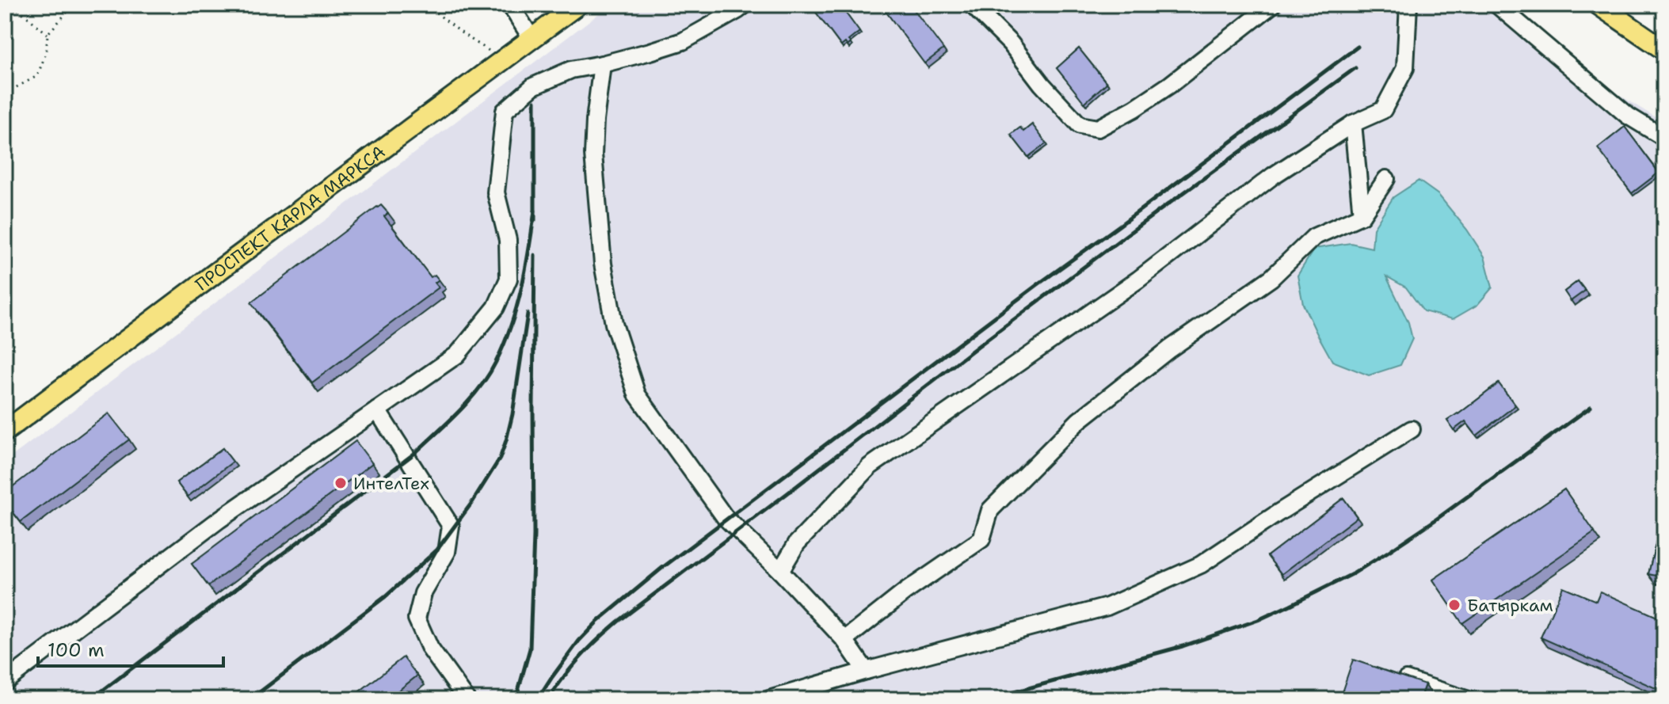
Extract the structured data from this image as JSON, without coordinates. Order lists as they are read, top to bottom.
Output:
{
  "streets": {
    "main road": ["ПРОСПЕКТ КАРЛА МАРКСА"]
  },
  "places": ["ИнтелТех", "Батыркам"],
  "scale_bar": "100 m"
}
